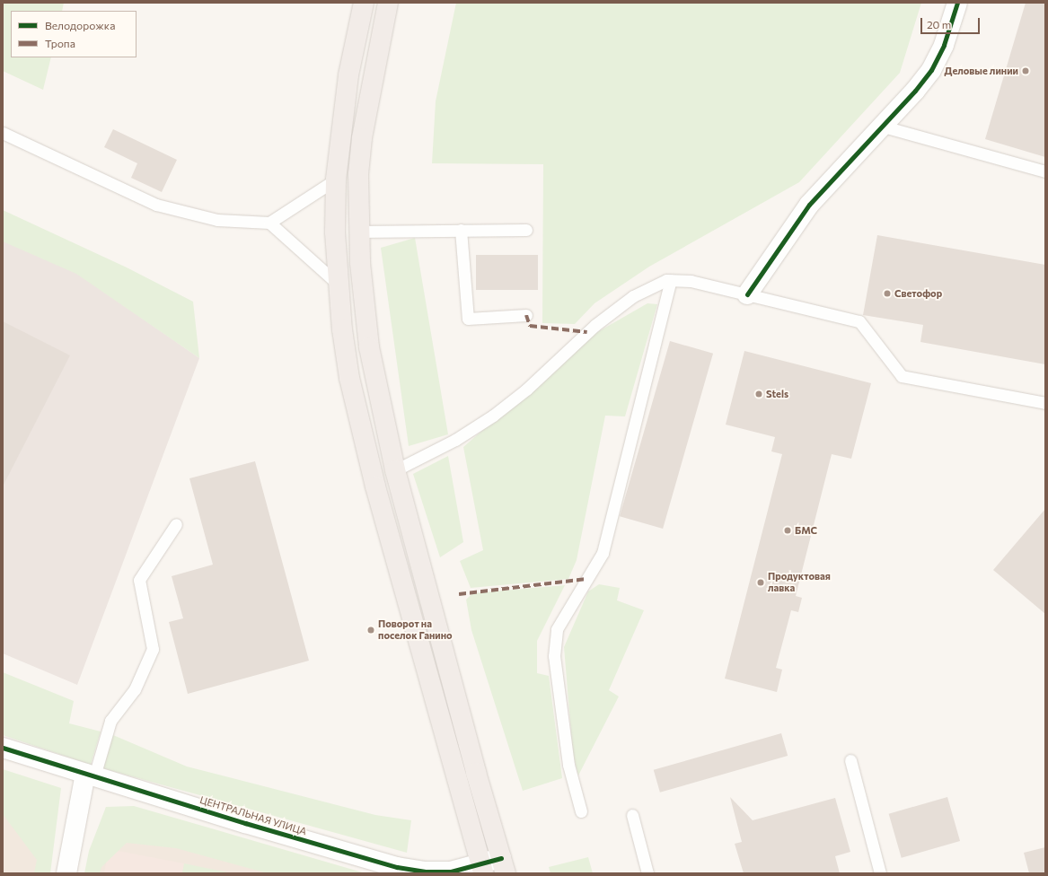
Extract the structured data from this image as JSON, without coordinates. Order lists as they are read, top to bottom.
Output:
{
  "streets": {
    "street": ["ЦЕНТРАЛЬНАЯ УЛИЦА"]
  },
  "places": [
    "Деловые линии",
    "Светофор",
    "Stels",
    "БМС",
    "Продуктовая лавка",
    "Поворот на поселок Ганино"
  ],
  "legend": ["Велодорожка", "Тропа"],
  "scale_bar": "20 m"
}
